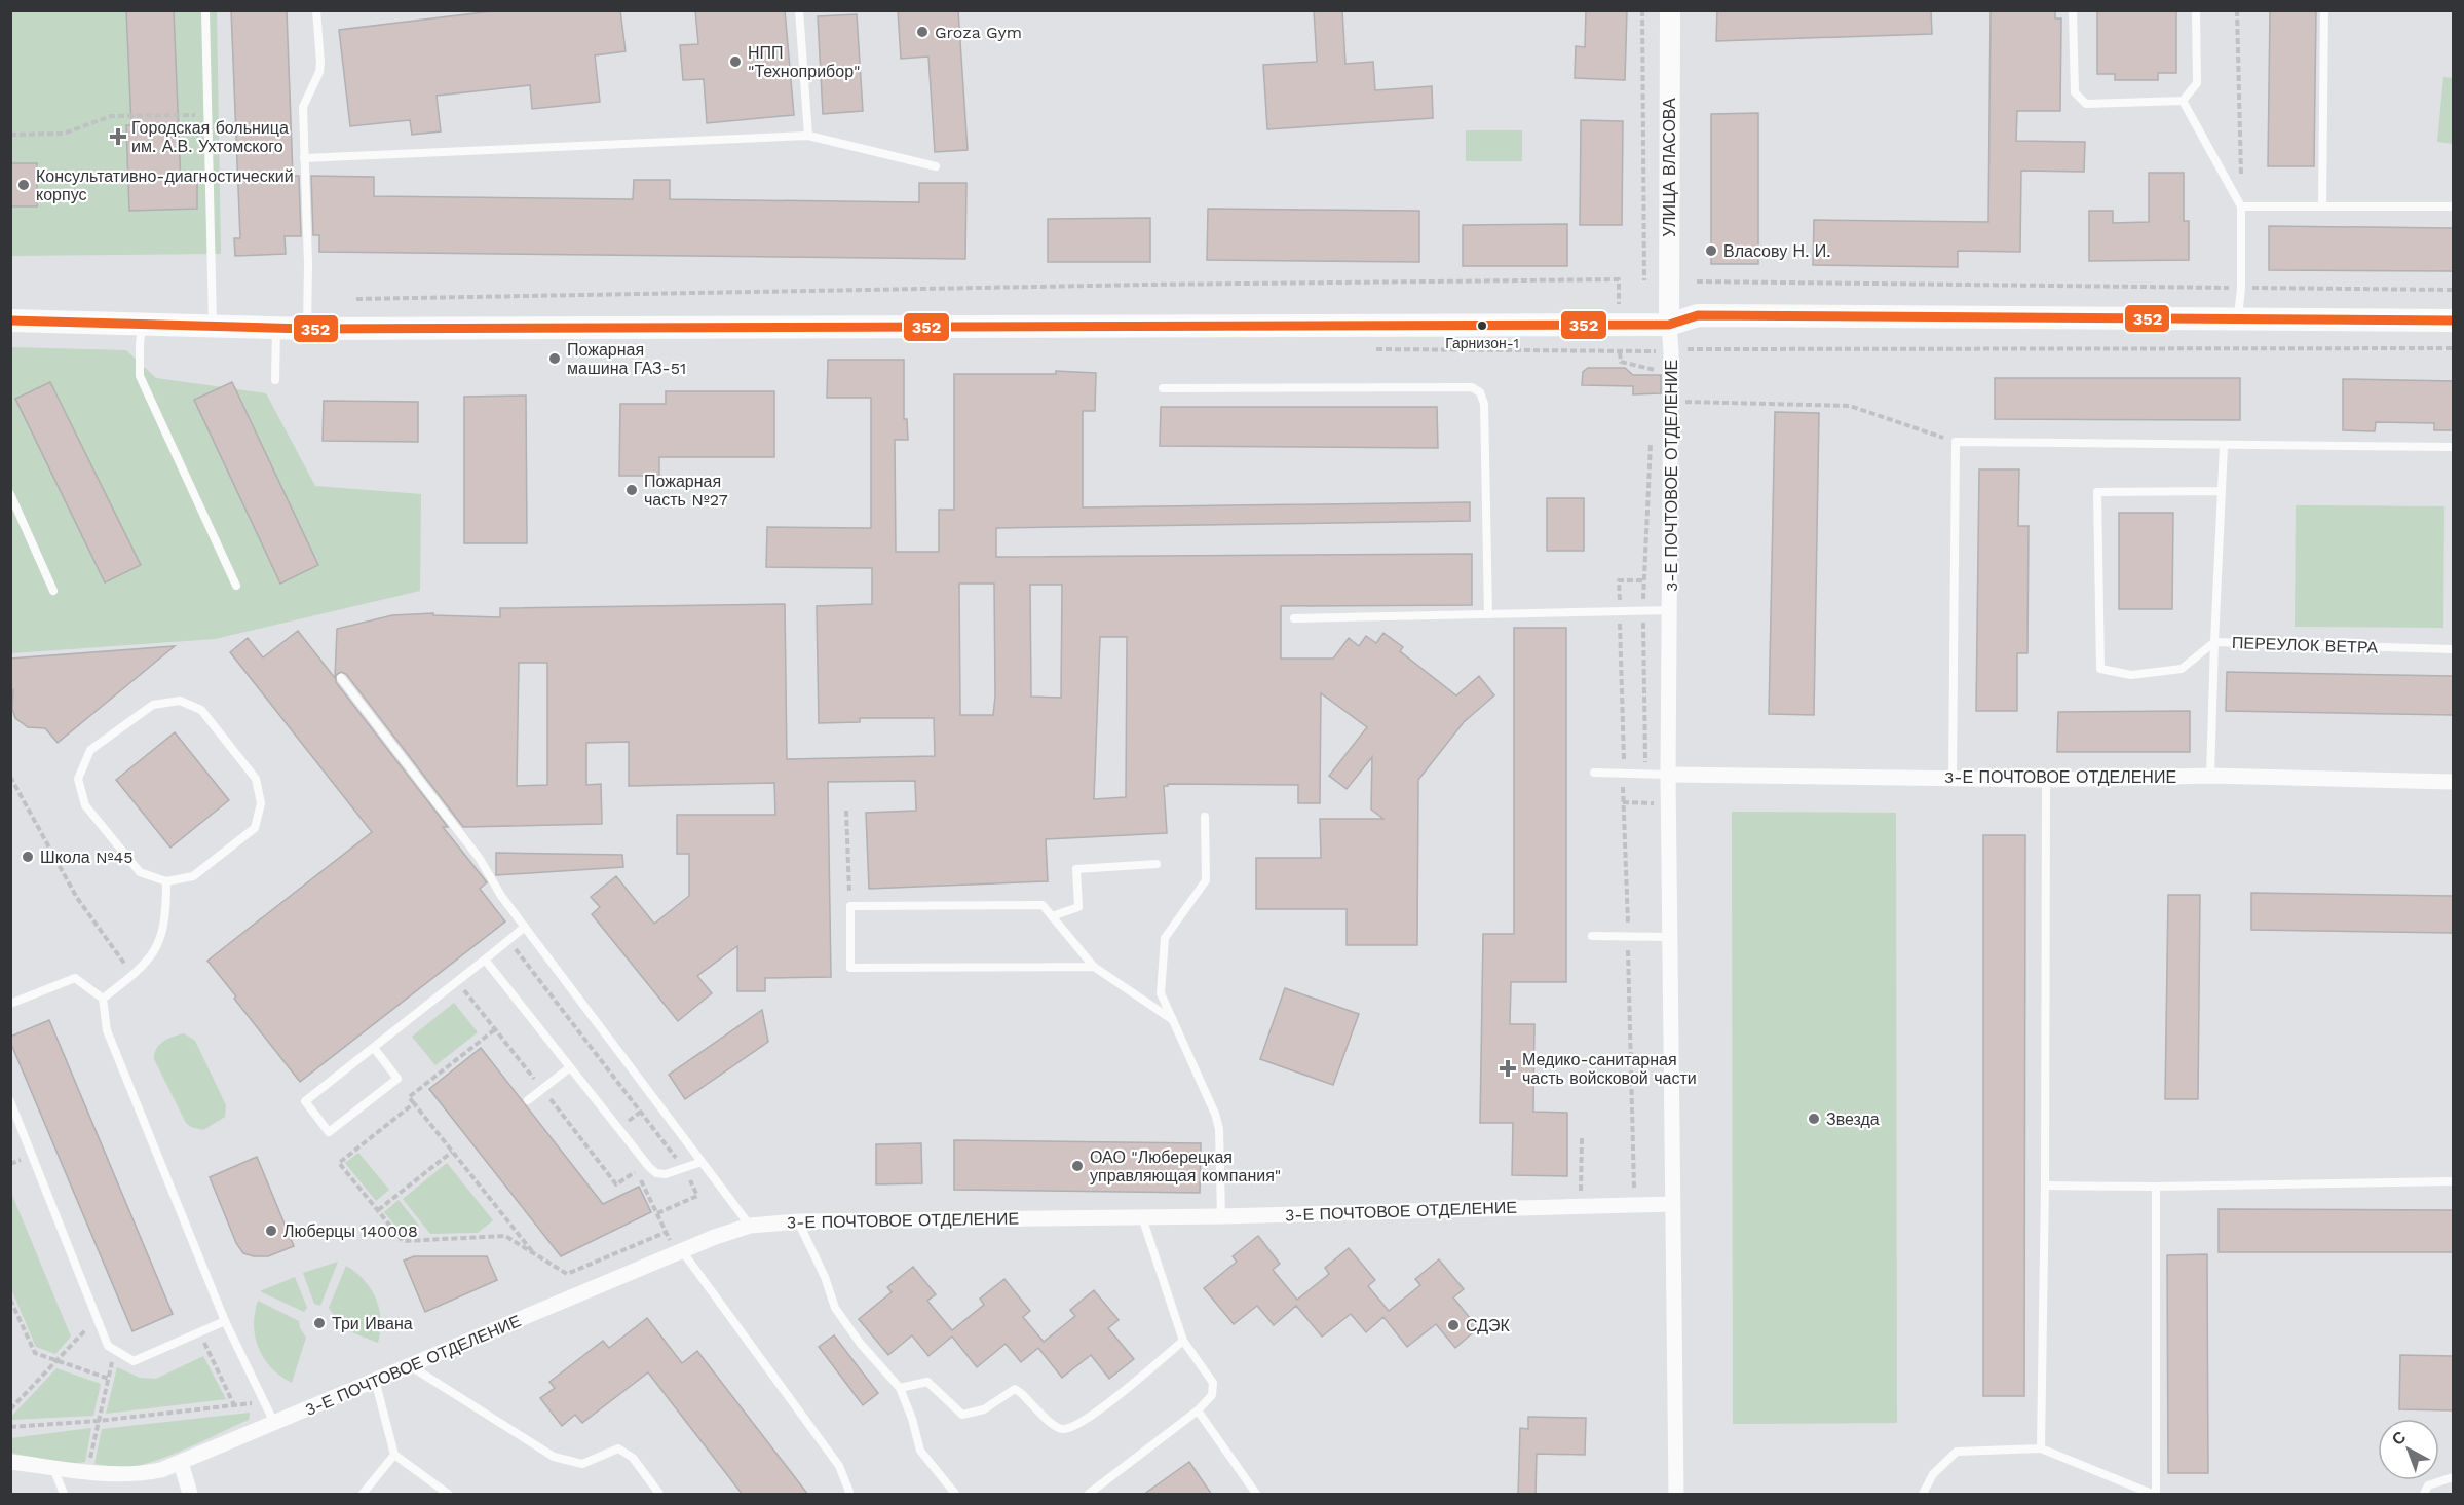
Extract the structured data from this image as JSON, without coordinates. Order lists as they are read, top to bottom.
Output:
{
  "streets": {
    "street": ["УЛИЦА ВЛАСОВА", "3-Е ПОЧТОВОЕ ОТДЕЛЕНИЕ"],
    "lane": ["ПЕРЕУЛОК ВЕТРА"]
  },
  "crossings": [
    ["УЛИЦА ВЛАСОВА", "3-Е ПОЧТОВОЕ ОТДЕЛЕНИЕ"],
    ["3-Е ПОЧТОВОЕ ОТДЕЛЕНИЕ", "ПЕРЕУЛОК ВЕТРА"]
  ],
  "places": {
    "other": [
      "Groza Gym",
      "НПП \"Техноприбор\"",
      "Консультативно-диагностический корпус",
      "Власову Н. И.",
      "Гарнизон-1",
      "Пожарная машина ГАЗ-51",
      "Пожарная часть №27",
      "Школа №45",
      "Звезда",
      "ОАО \"Люберецкая управляющая компания\"",
      "Люберцы 140008",
      "Три Ивана",
      "СДЭК"
    ],
    "health": ["Городская больница им. А.В. Ухтомского", "Медико-санитарная часть войсковой части"]
  },
  "lines": ["transit line 352"],
  "north": "top left"
}
